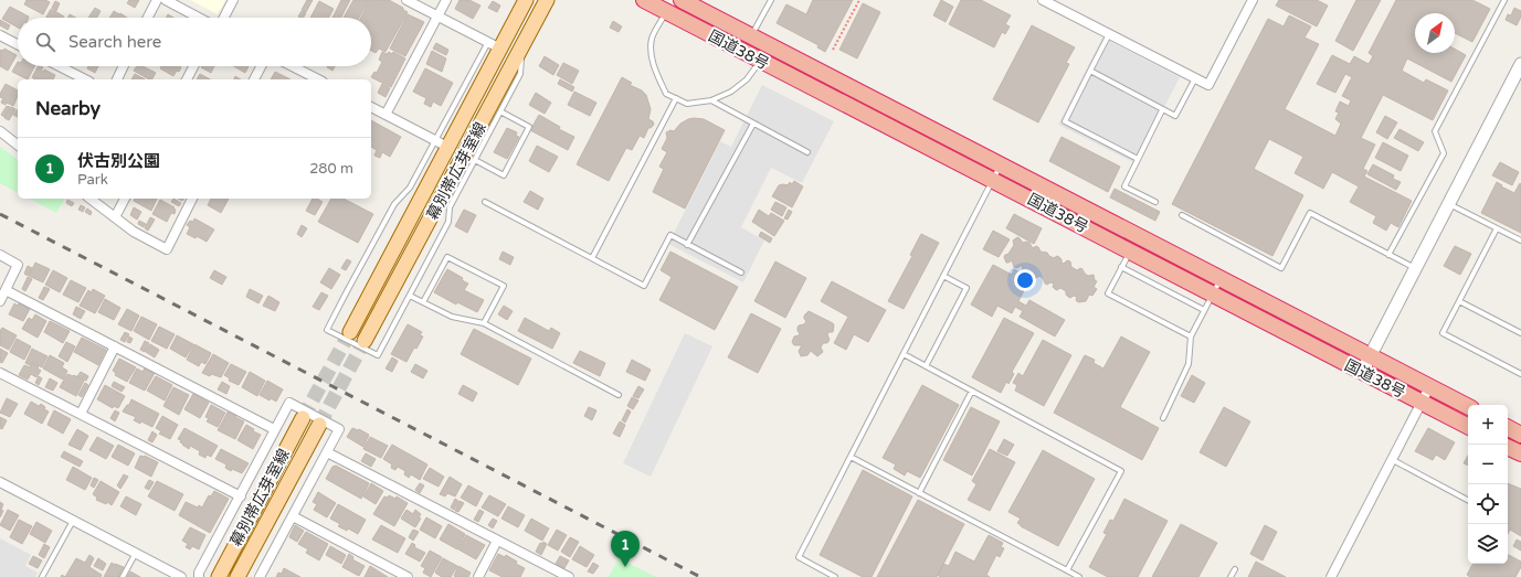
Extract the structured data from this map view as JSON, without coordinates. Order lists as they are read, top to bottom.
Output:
{
  "streets": {
    "highway": ["国道38号"],
    "main road": ["幕別帯広芽室線"]
  },
  "north": "top right",
  "page": {
    "search": "Search here",
    "heading": "Nearby",
    "list": [
      {
        "mark": "1",
        "name": "伏古別公園",
        "note": "Park",
        "value": "280 m"
      }
    ],
    "map_buttons": ["+", "−"],
    "pins": "1"
  }
}
